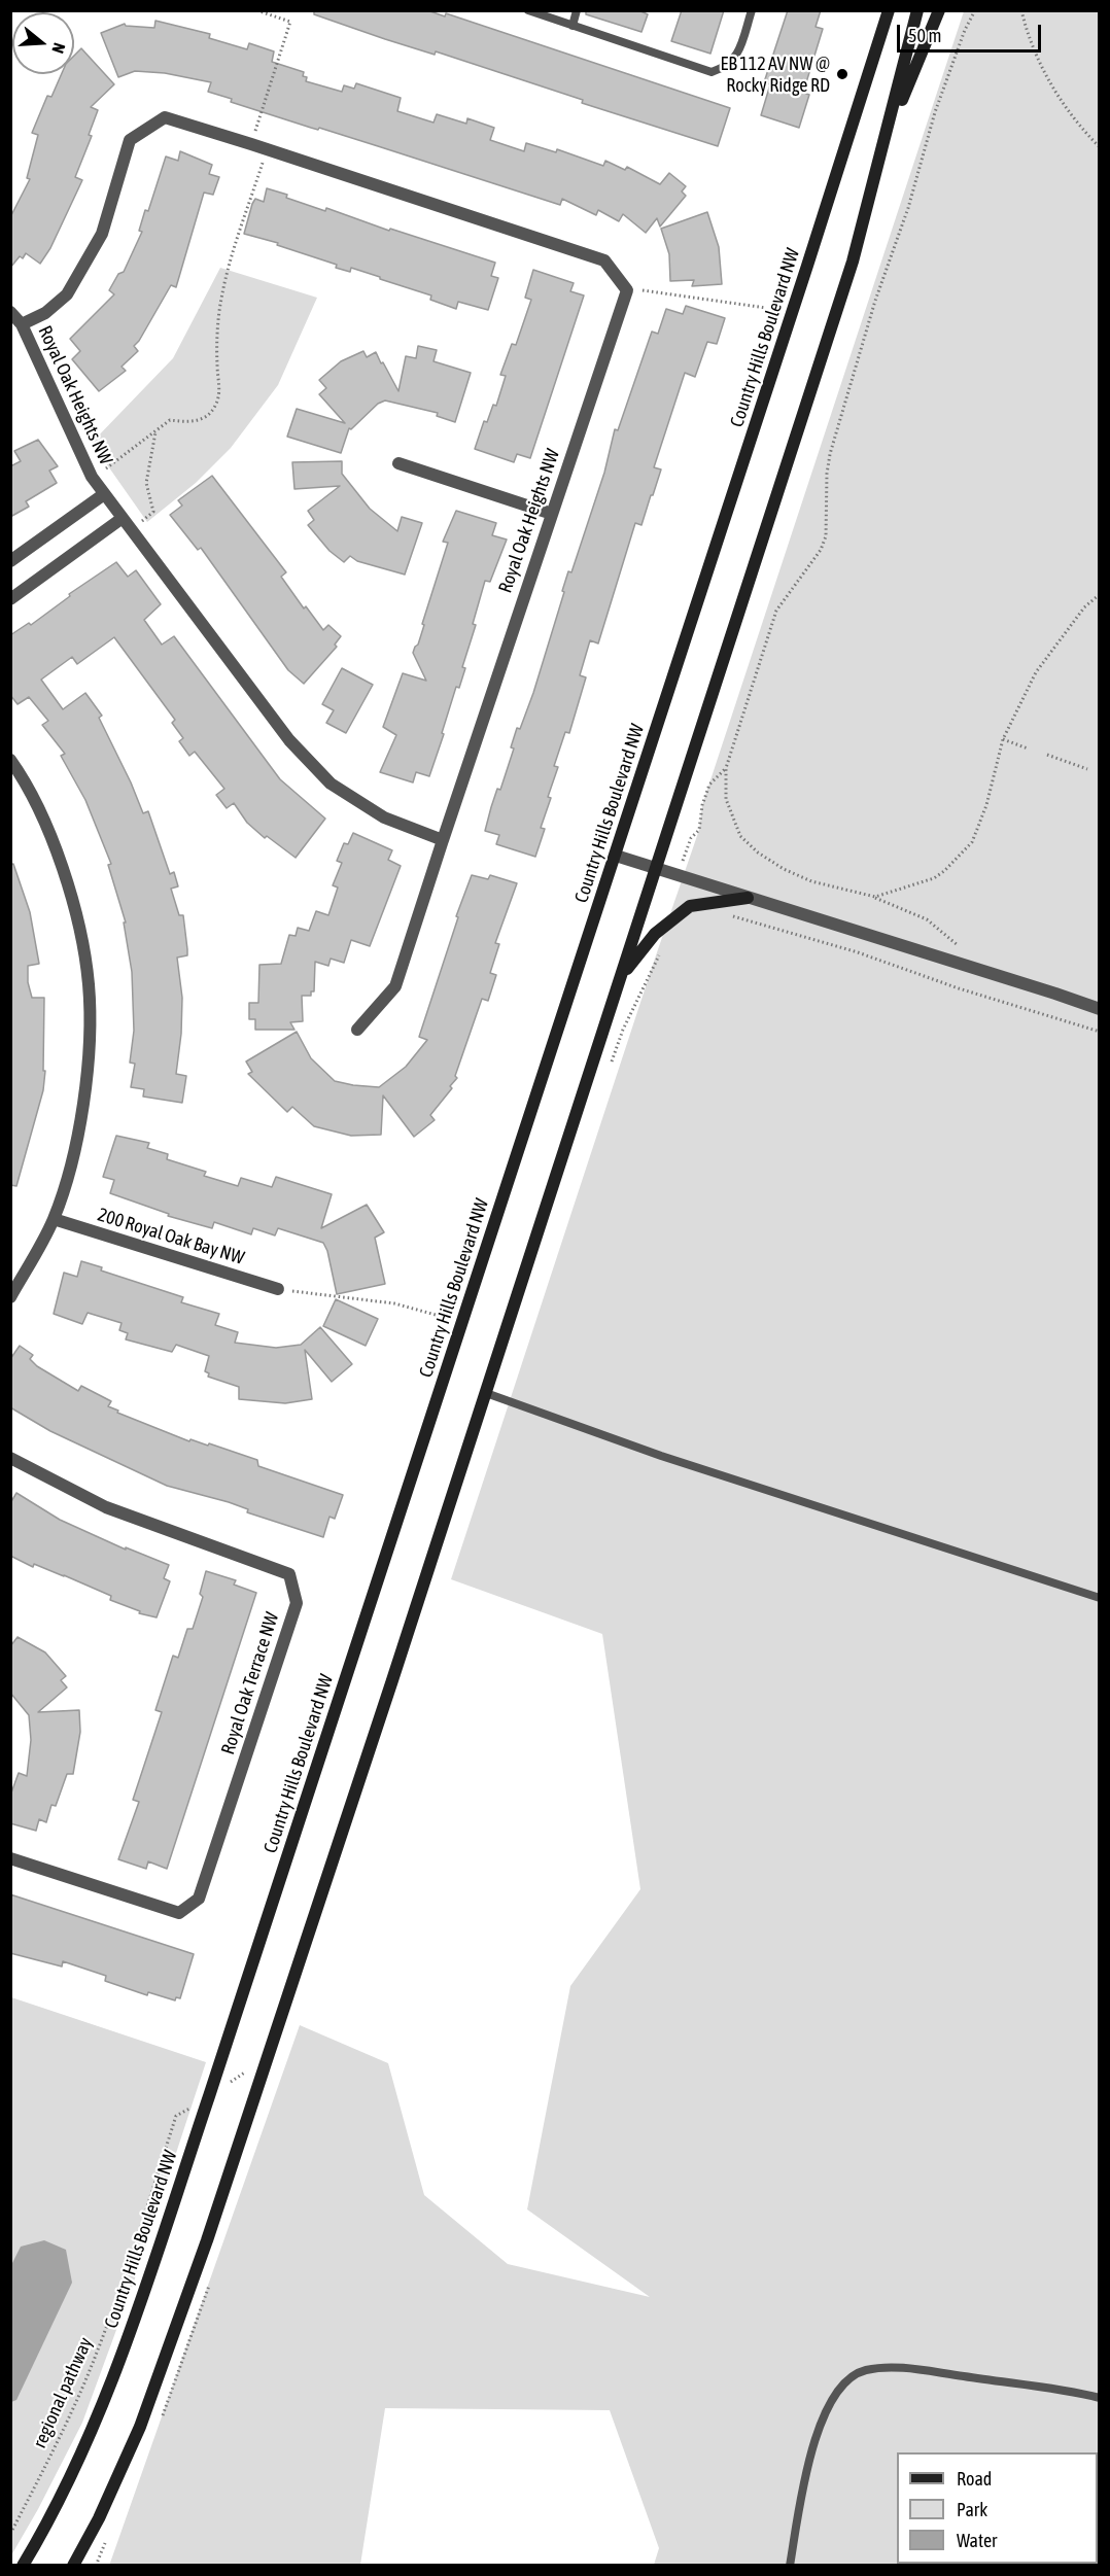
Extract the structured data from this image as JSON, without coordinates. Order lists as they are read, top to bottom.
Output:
{
  "streets": {
    "main road": ["Country Hills Boulevard NW"],
    "street": ["Royal Oak Heights NW", "200 Royal Oak Bay NW", "Royal Oak Terrace NW"],
    "path": ["regional pathway"]
  },
  "crossings": [
    ["Country Hills Boulevard NW", "regional pathway"]
  ],
  "places": ["EB 112 AV NW @ Rocky Ridge RD"],
  "legend": ["Road", "Park", "Water"],
  "scale_bar": "50 m",
  "north": "right"
}
